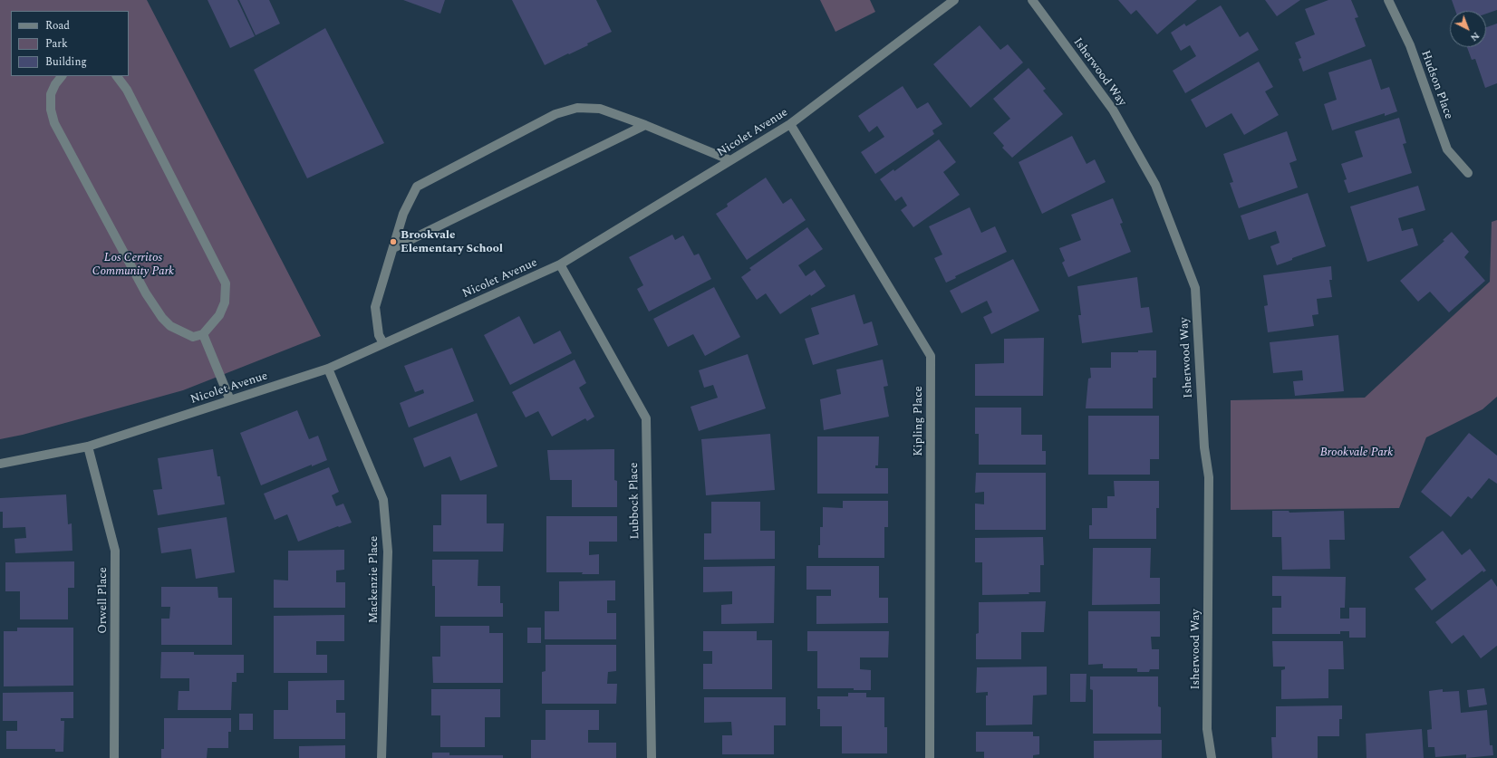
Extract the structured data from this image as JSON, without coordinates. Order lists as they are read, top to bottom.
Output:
{
  "streets": {
    "street": [
      "Isherwood Way",
      "Hudson Place",
      "Nicolet Avenue",
      "Kipling Place",
      "Lubbock Place",
      "Mackenzie Place",
      "Orwell Place"
    ]
  },
  "crossings": [
    ["Nicolet Avenue", "Kipling Place"],
    ["Nicolet Avenue", "Lubbock Place"],
    ["Nicolet Avenue", "Mackenzie Place"],
    ["Nicolet Avenue", "Orwell Place"]
  ],
  "parks": ["Los Cerritos Community Park", "Brookvale Park"],
  "places": ["Brookvale Elementary School"],
  "legend": ["Road", "Park", "Building"],
  "north": "bottom right"
}
